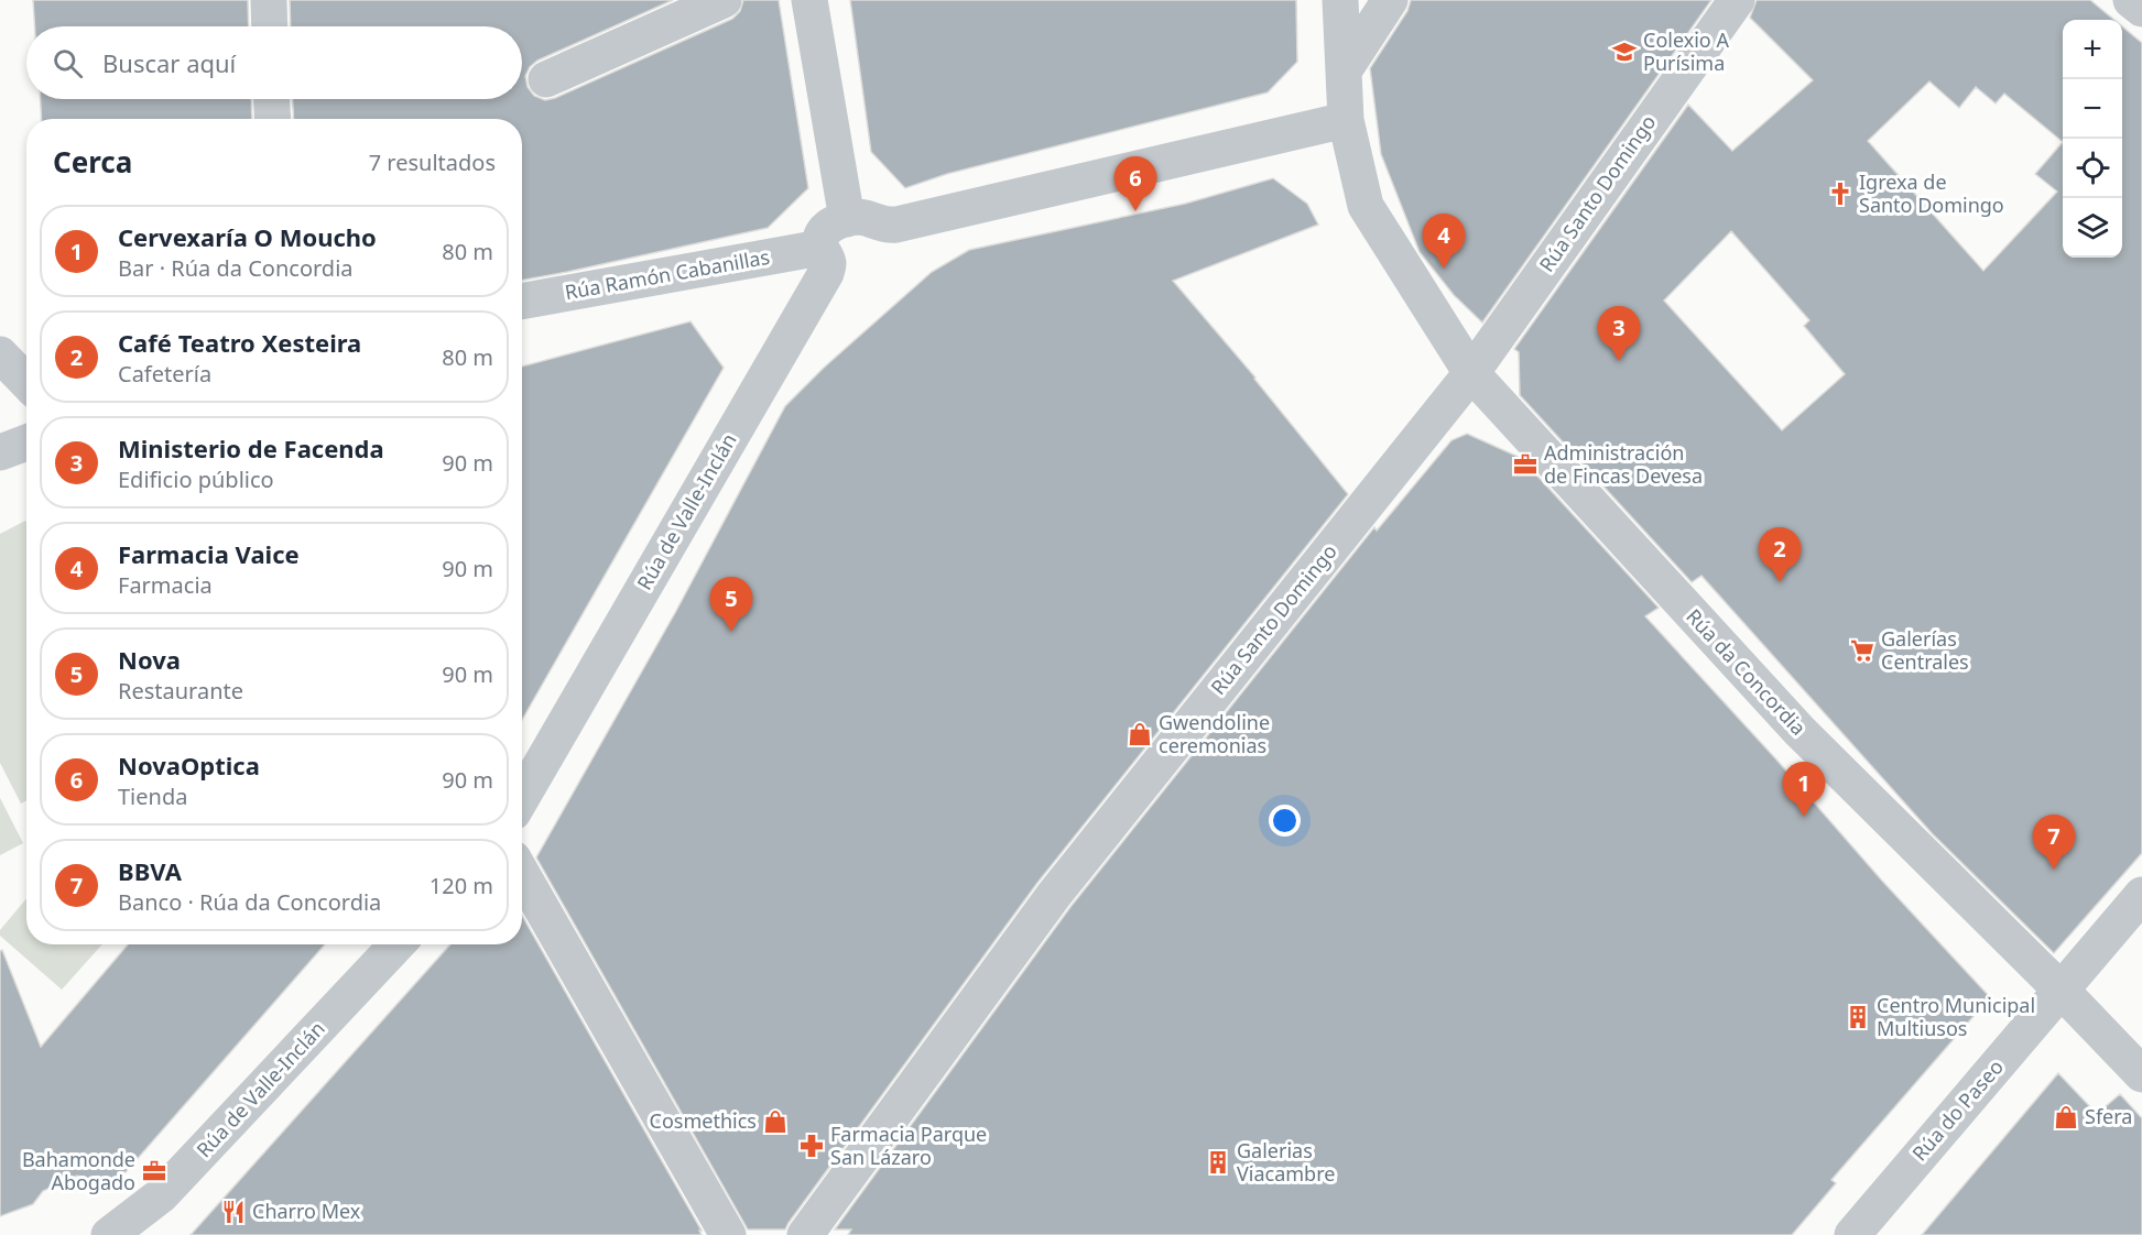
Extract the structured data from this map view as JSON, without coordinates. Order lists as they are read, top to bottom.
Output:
{
  "streets": {
    "street": [
      "Rúa Santo Domingo",
      "Rúa Ramón Cabanillas",
      "Rúa de Valle-Inclán",
      "Rúa da Concordia",
      "Rúa do Paseo"
    ]
  },
  "crossings": [
    ["Rúa Santo Domingo", "Rúa da Concordia"],
    ["Rúa Ramón Cabanillas", "Rúa de Valle-Inclán"],
    ["Rúa da Concordia", "Rúa do Paseo"]
  ],
  "places": {
    "school or university": ["Colexio A Purísima"],
    "church": ["Igrexa de Santo Domingo"],
    "office": ["Administración de Fincas Devesa", "Bahamonde Abogado"],
    "supermarket": ["Galerías Centrales"],
    "shop": ["Gwendoline ceremonias", "Sfera", "Cosmethics"],
    "building": ["Centro Municipal Multiusos", "Galerias Viacambre"],
    "pharmacy": ["Farmacia Parque San Lázaro"],
    "restaurant": ["Charro Mex"]
  },
  "page": {
    "map_buttons": ["+", "−"],
    "search": "Buscar aquí",
    "heading": ["Cerca", "7 resultados"],
    "pins": [
      "6",
      "4",
      "3",
      "2",
      "5",
      "1",
      "7"
    ],
    "list": [
      {
        "mark": "1",
        "name": "Cervexaría O Moucho",
        "note": "Bar · Rúa da Concordia",
        "value": "80 m"
      },
      {
        "mark": "2",
        "name": "Café Teatro Xesteira",
        "note": "Cafetería",
        "value": "80 m"
      },
      {
        "mark": "3",
        "name": "Ministerio de Facenda",
        "note": "Edificio público",
        "value": "90 m"
      },
      {
        "mark": "4",
        "name": "Farmacia Vaice",
        "note": "Farmacia",
        "value": "90 m"
      },
      {
        "mark": "5",
        "name": "Nova",
        "note": "Restaurante",
        "value": "90 m"
      },
      {
        "mark": "6",
        "name": "NovaOptica",
        "note": "Tienda",
        "value": "90 m"
      },
      {
        "mark": "7",
        "name": "BBVA",
        "note": "Banco · Rúa da Concordia",
        "value": "120 m"
      }
    ]
  }
}
